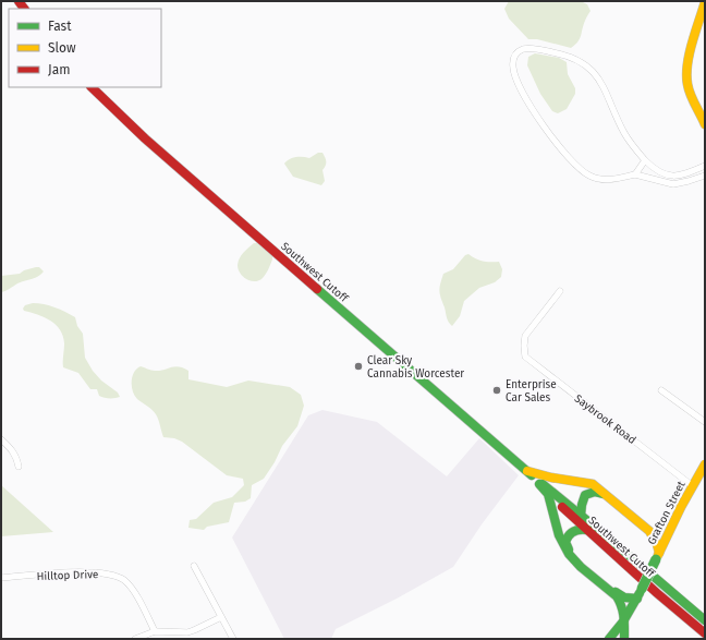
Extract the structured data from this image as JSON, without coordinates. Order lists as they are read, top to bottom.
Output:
{
  "streets": {
    "main road": ["Southwest Cutoff", "Grafton Street"],
    "street": ["Saybrook Road", "Hilltop Drive"]
  },
  "crossings": [
    ["Saybrook Road", "Grafton Street"]
  ],
  "places": ["Clear Sky Cannabis Worcester", "Enterprise Car Sales"],
  "legend": ["Fast", "Slow", "Jam"]
}
